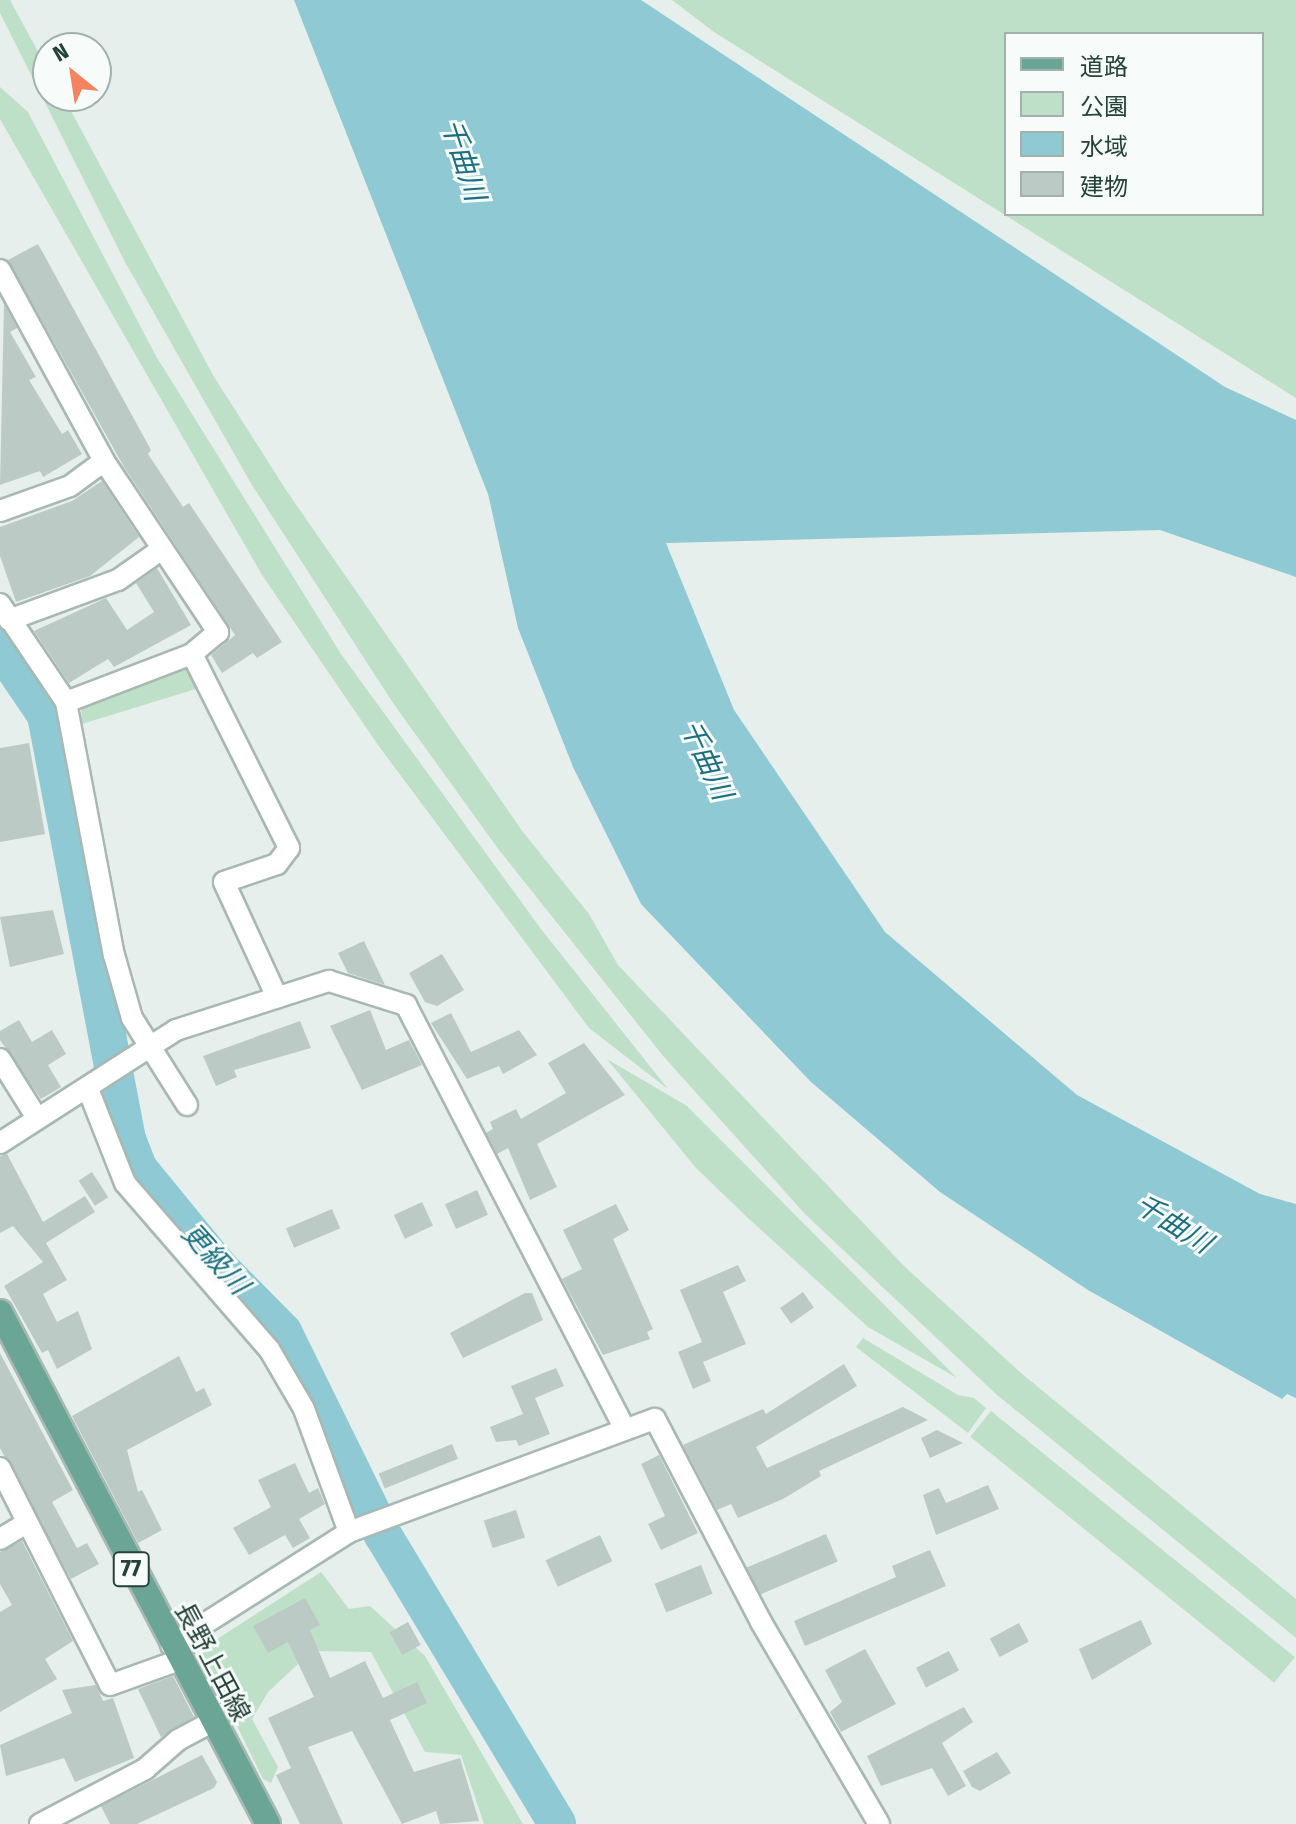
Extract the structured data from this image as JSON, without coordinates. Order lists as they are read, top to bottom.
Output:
{
  "streets": {
    "main road": ["77", "長野上田線"]
  },
  "water": ["千曲川", "更級川"],
  "legend": [
    "道路",
    "公園",
    "水域",
    "建物"
  ],
  "north": "top left"
}
